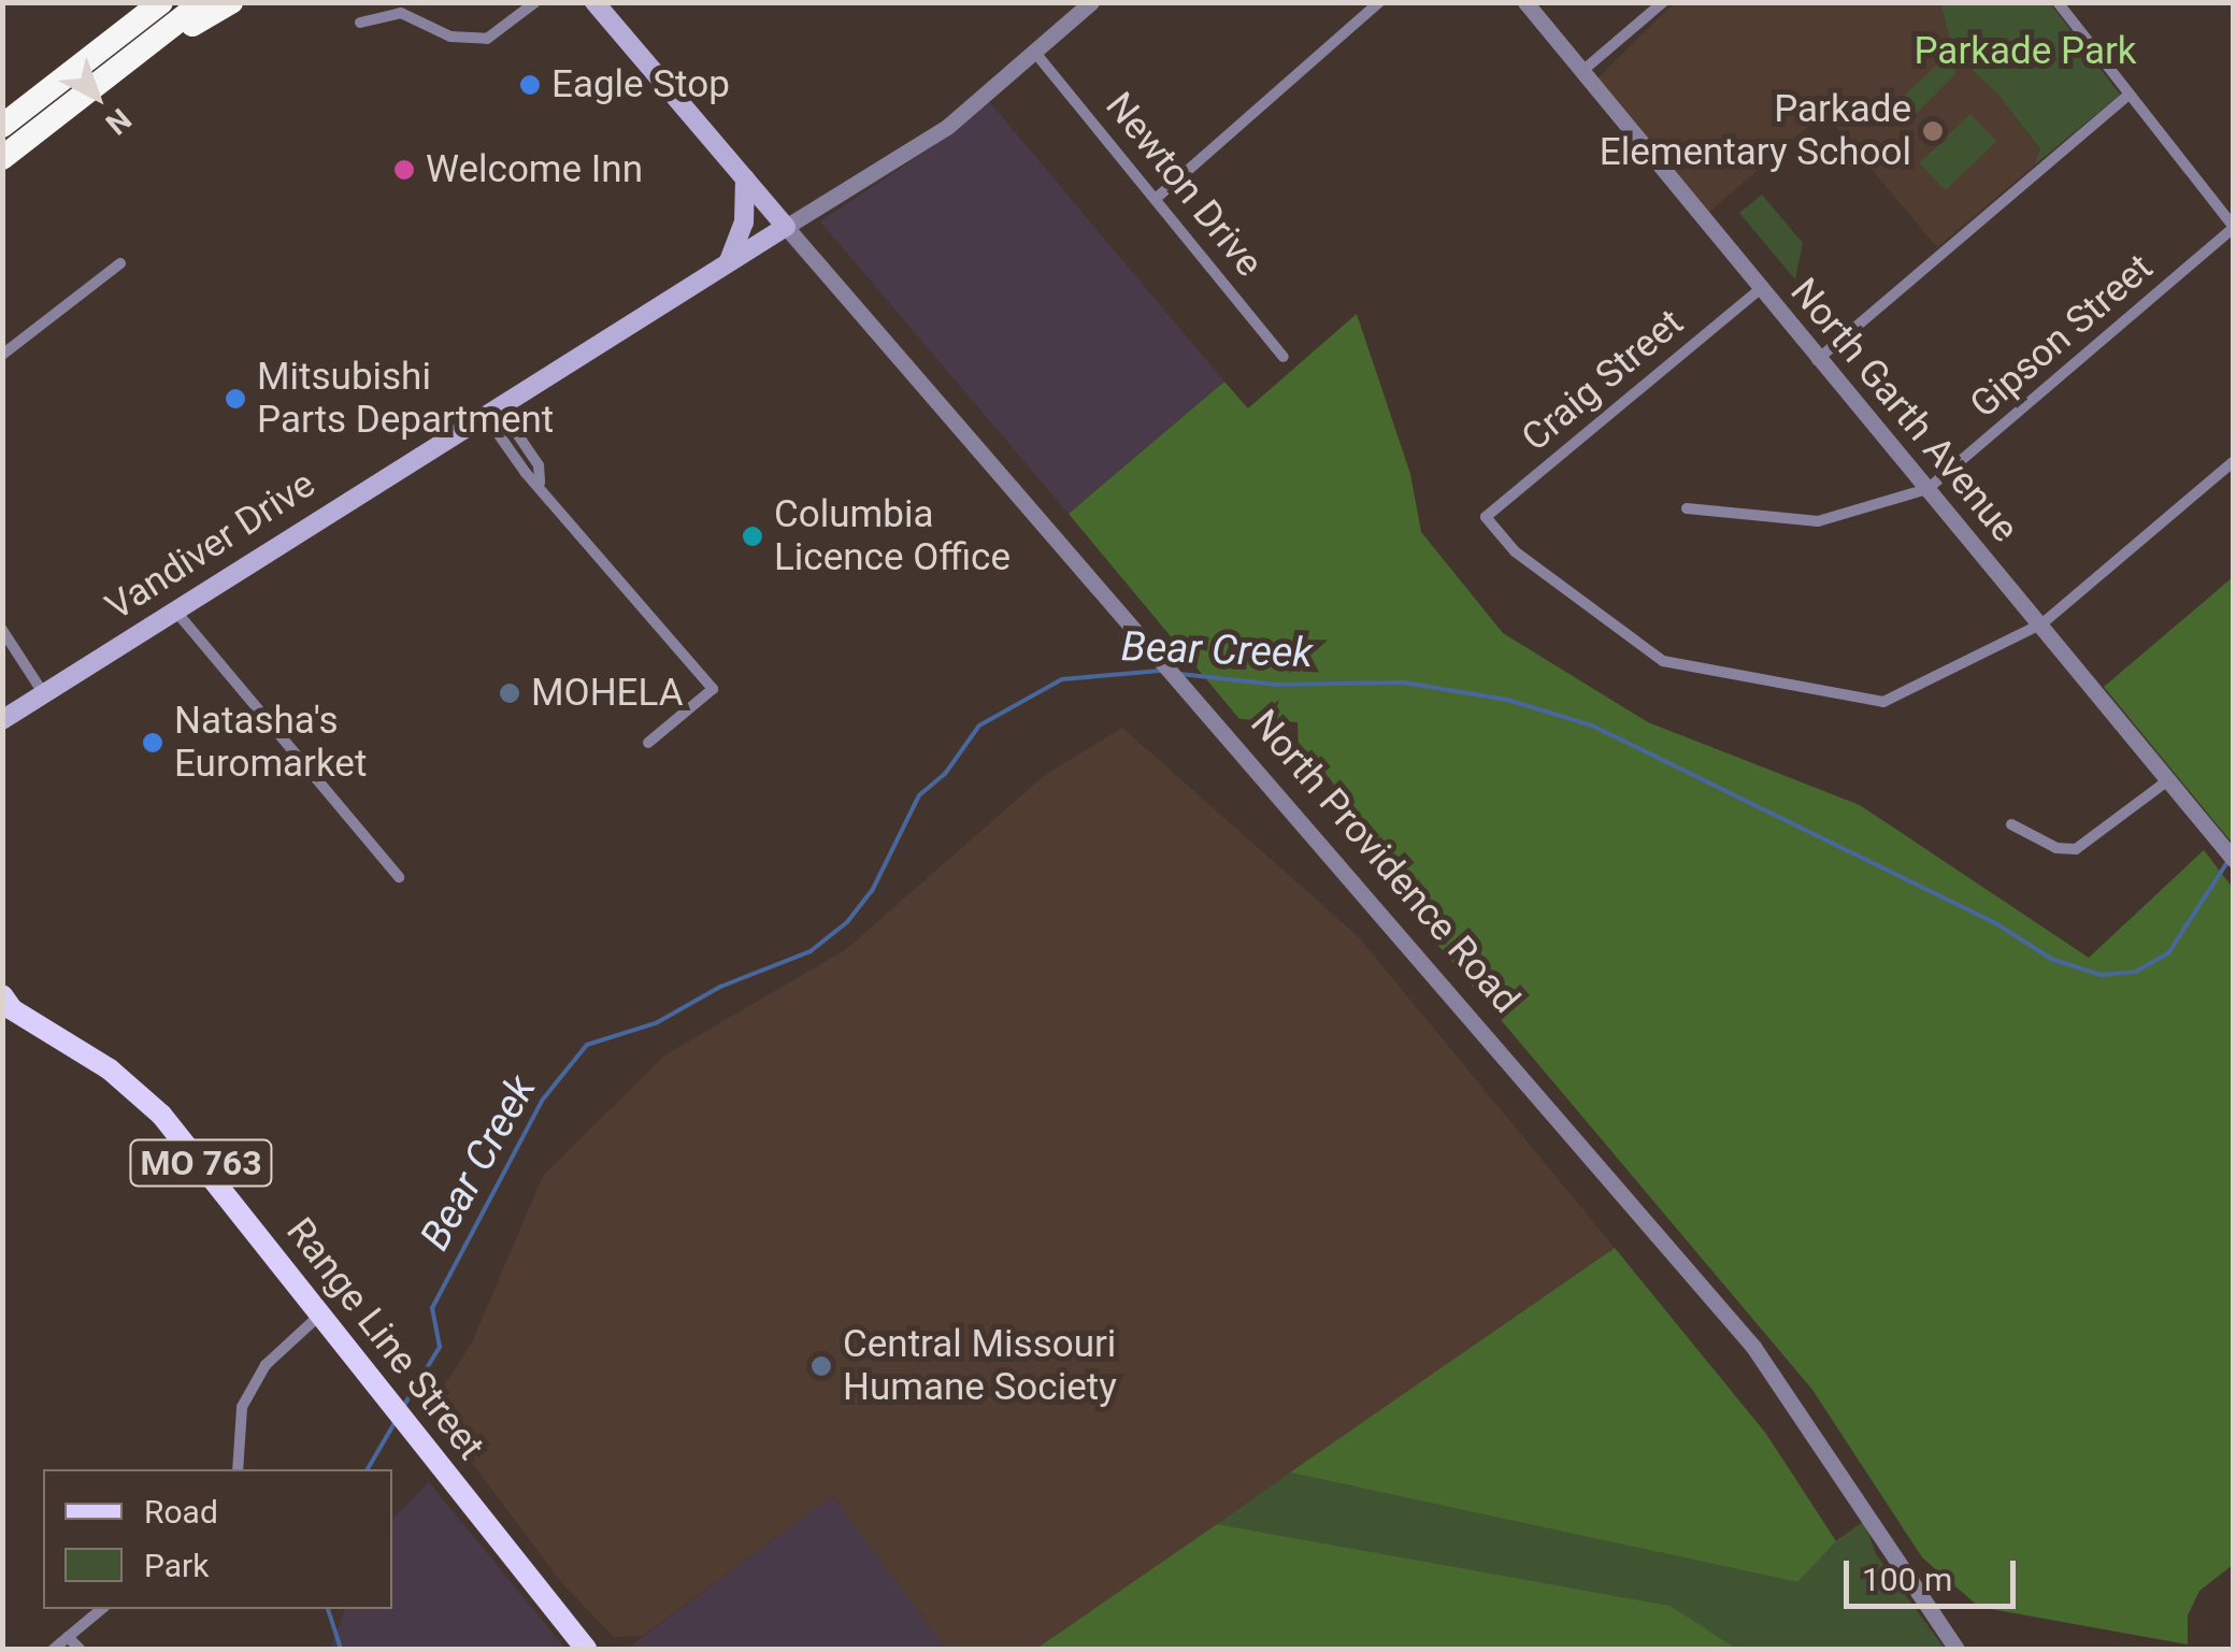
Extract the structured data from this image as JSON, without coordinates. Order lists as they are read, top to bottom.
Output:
{
  "streets": {
    "main road": [
      "Vandiver Drive",
      "North Providence Road",
      "MO 763",
      "Range Line Street"
    ],
    "street": [
      "Newton Drive",
      "Gipson Street",
      "Craig Street",
      "North Garth Avenue"
    ]
  },
  "crossings": [
    ["Gipson Street", "North Garth Avenue"],
    ["Craig Street", "North Garth Avenue"],
    ["Vandiver Drive", "North Providence Road"]
  ],
  "water": ["Bear Creek"],
  "parks": ["Parkade Park"],
  "places": [
    "Eagle Stop",
    "Parkade Elementary School",
    "Welcome Inn",
    "Mitsubishi Parts Department",
    "Columbia Licence Office",
    "MOHELA",
    "Natasha's Euromarket",
    "Central Missouri Humane Society"
  ],
  "legend": ["Road", "Park"],
  "scale_bar": "100 m",
  "north": "bottom right"
}
